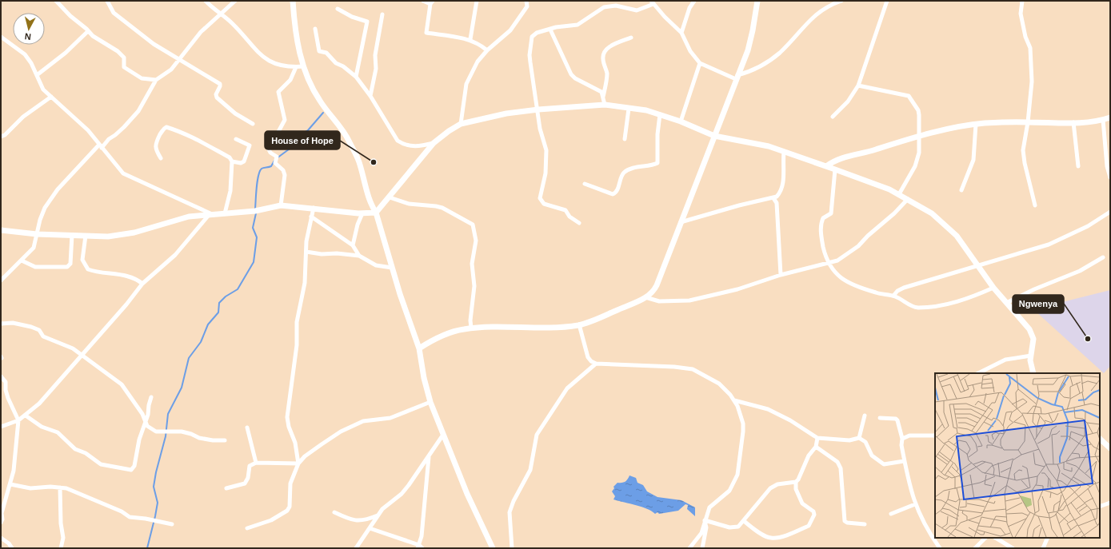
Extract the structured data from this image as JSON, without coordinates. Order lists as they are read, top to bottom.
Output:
{
  "places": ["House of Hope", "Ngwenya"],
  "north": "bottom"
}
